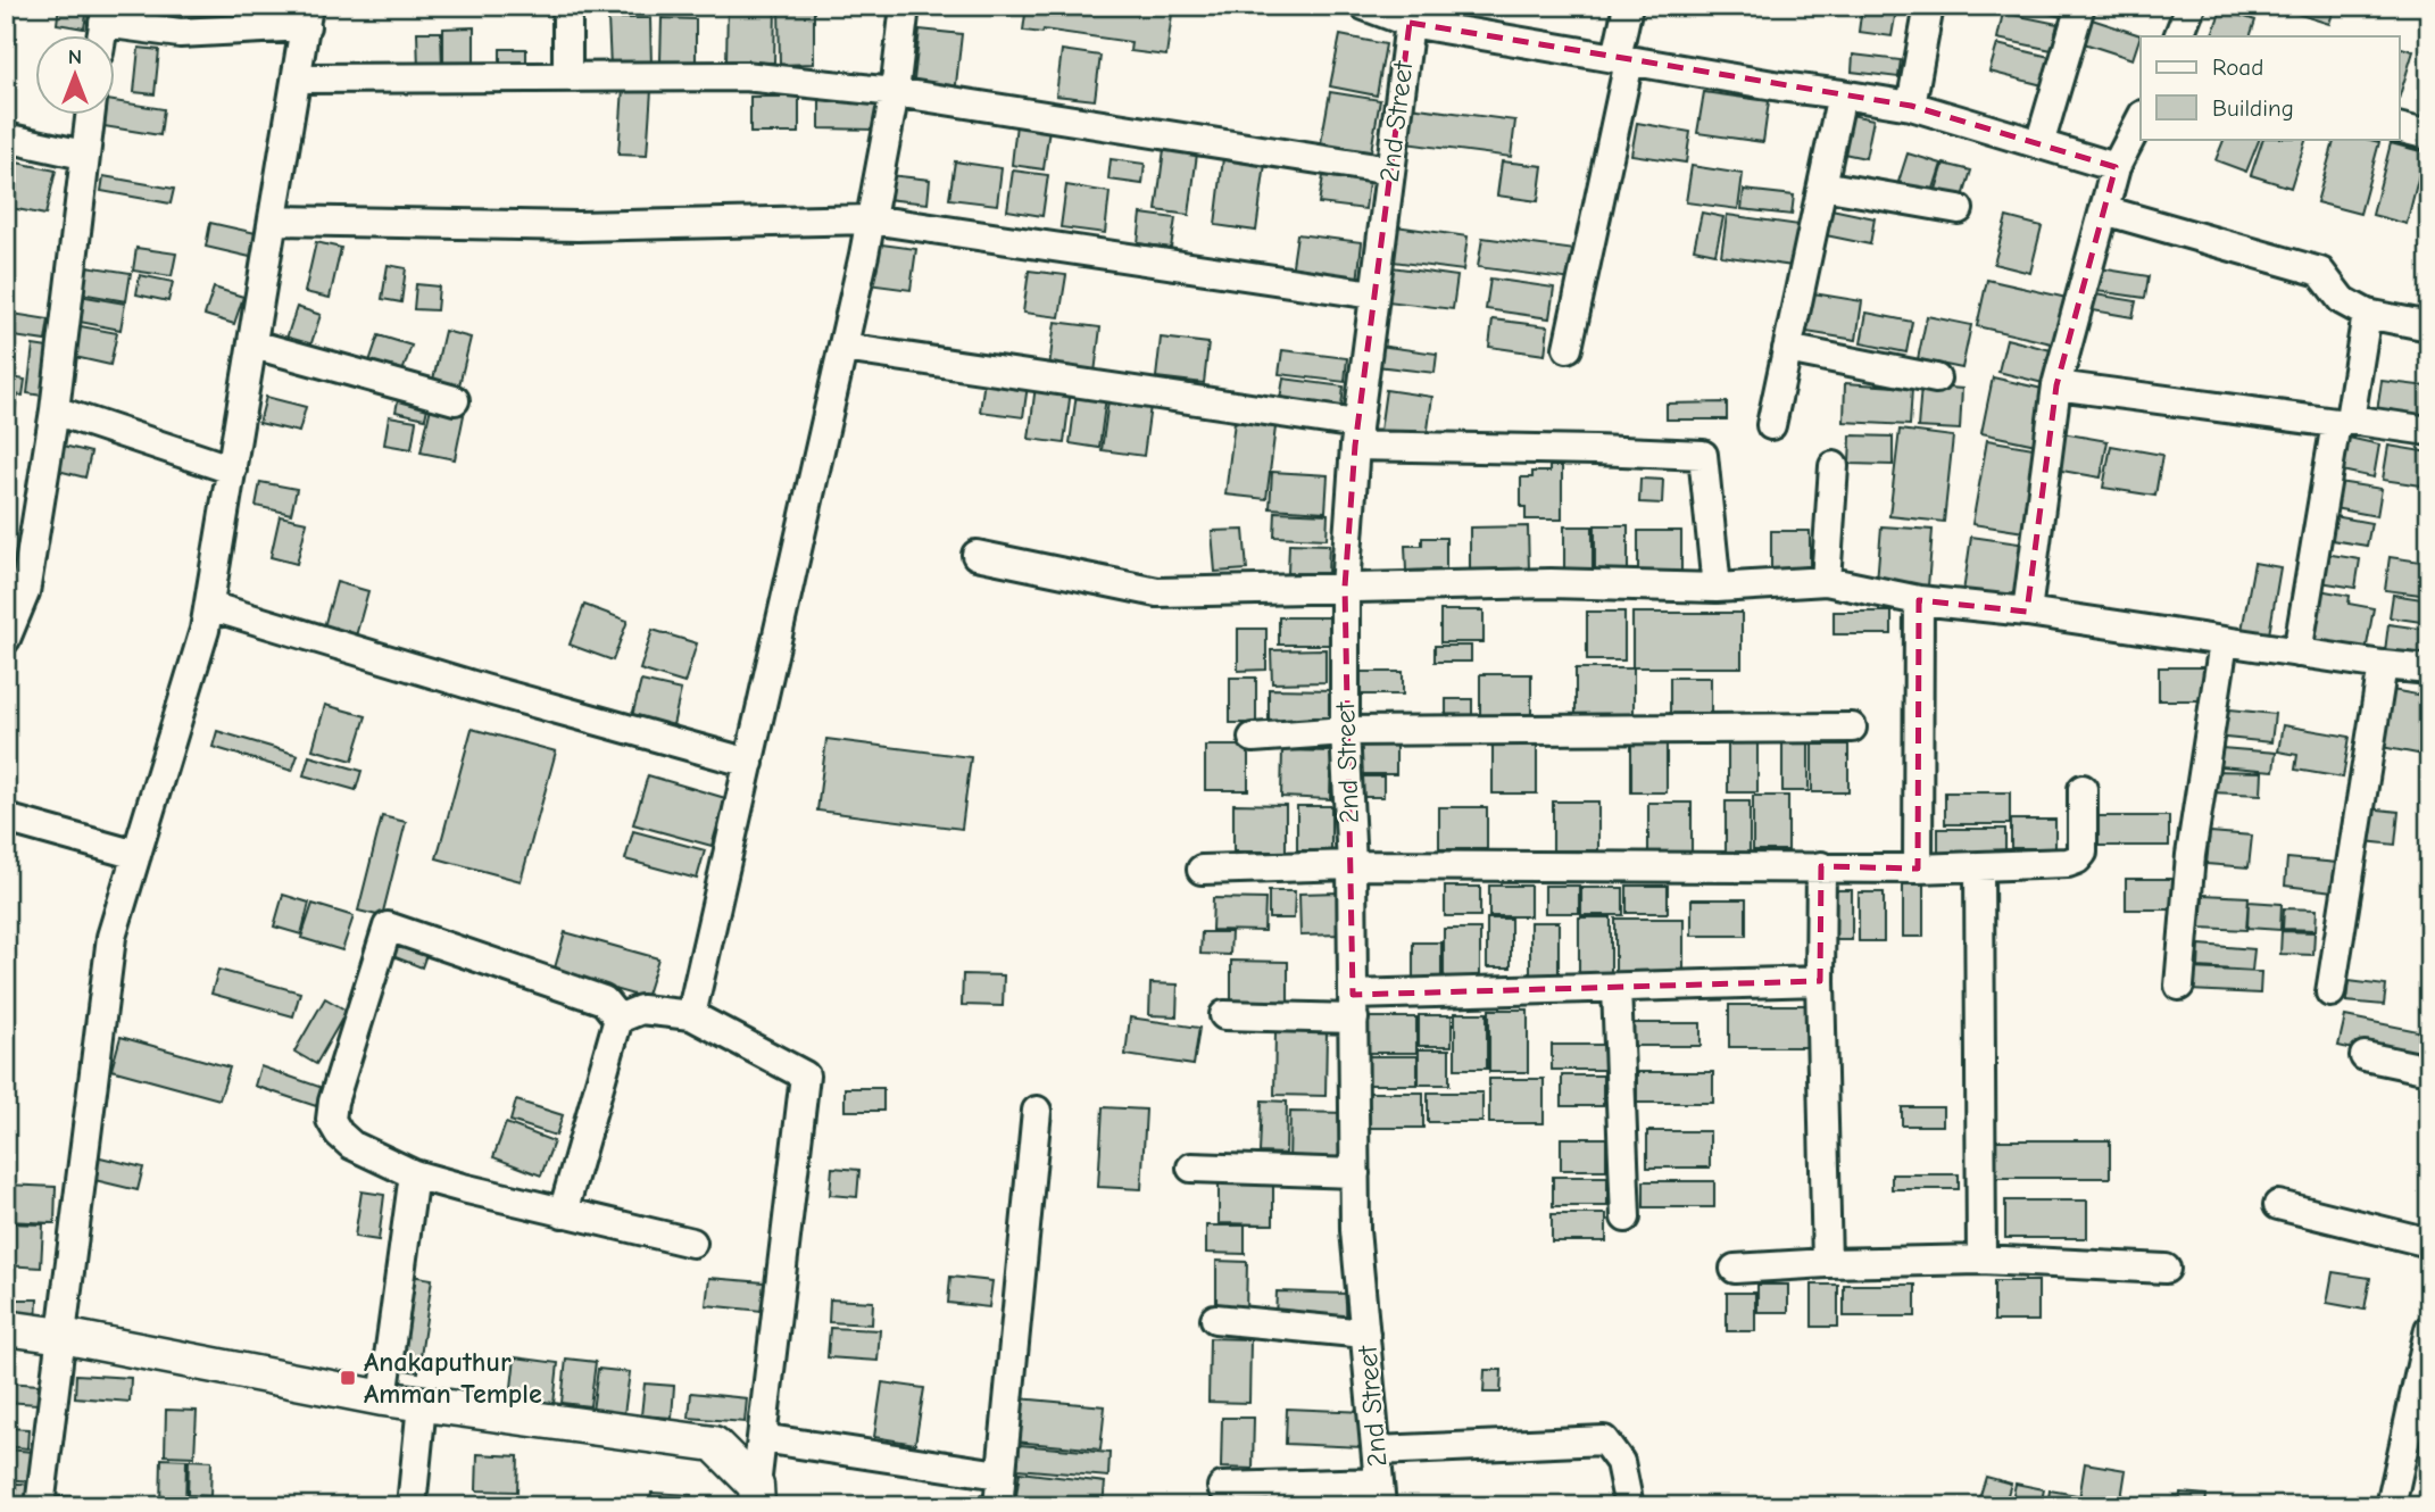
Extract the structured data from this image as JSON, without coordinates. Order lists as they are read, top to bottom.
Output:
{
  "streets": {
    "street": ["2nd Street"]
  },
  "places": {
    "transit": ["Anakaputhur Amman Temple"]
  },
  "legend": ["Road", "Building"],
  "north": "top"
}
